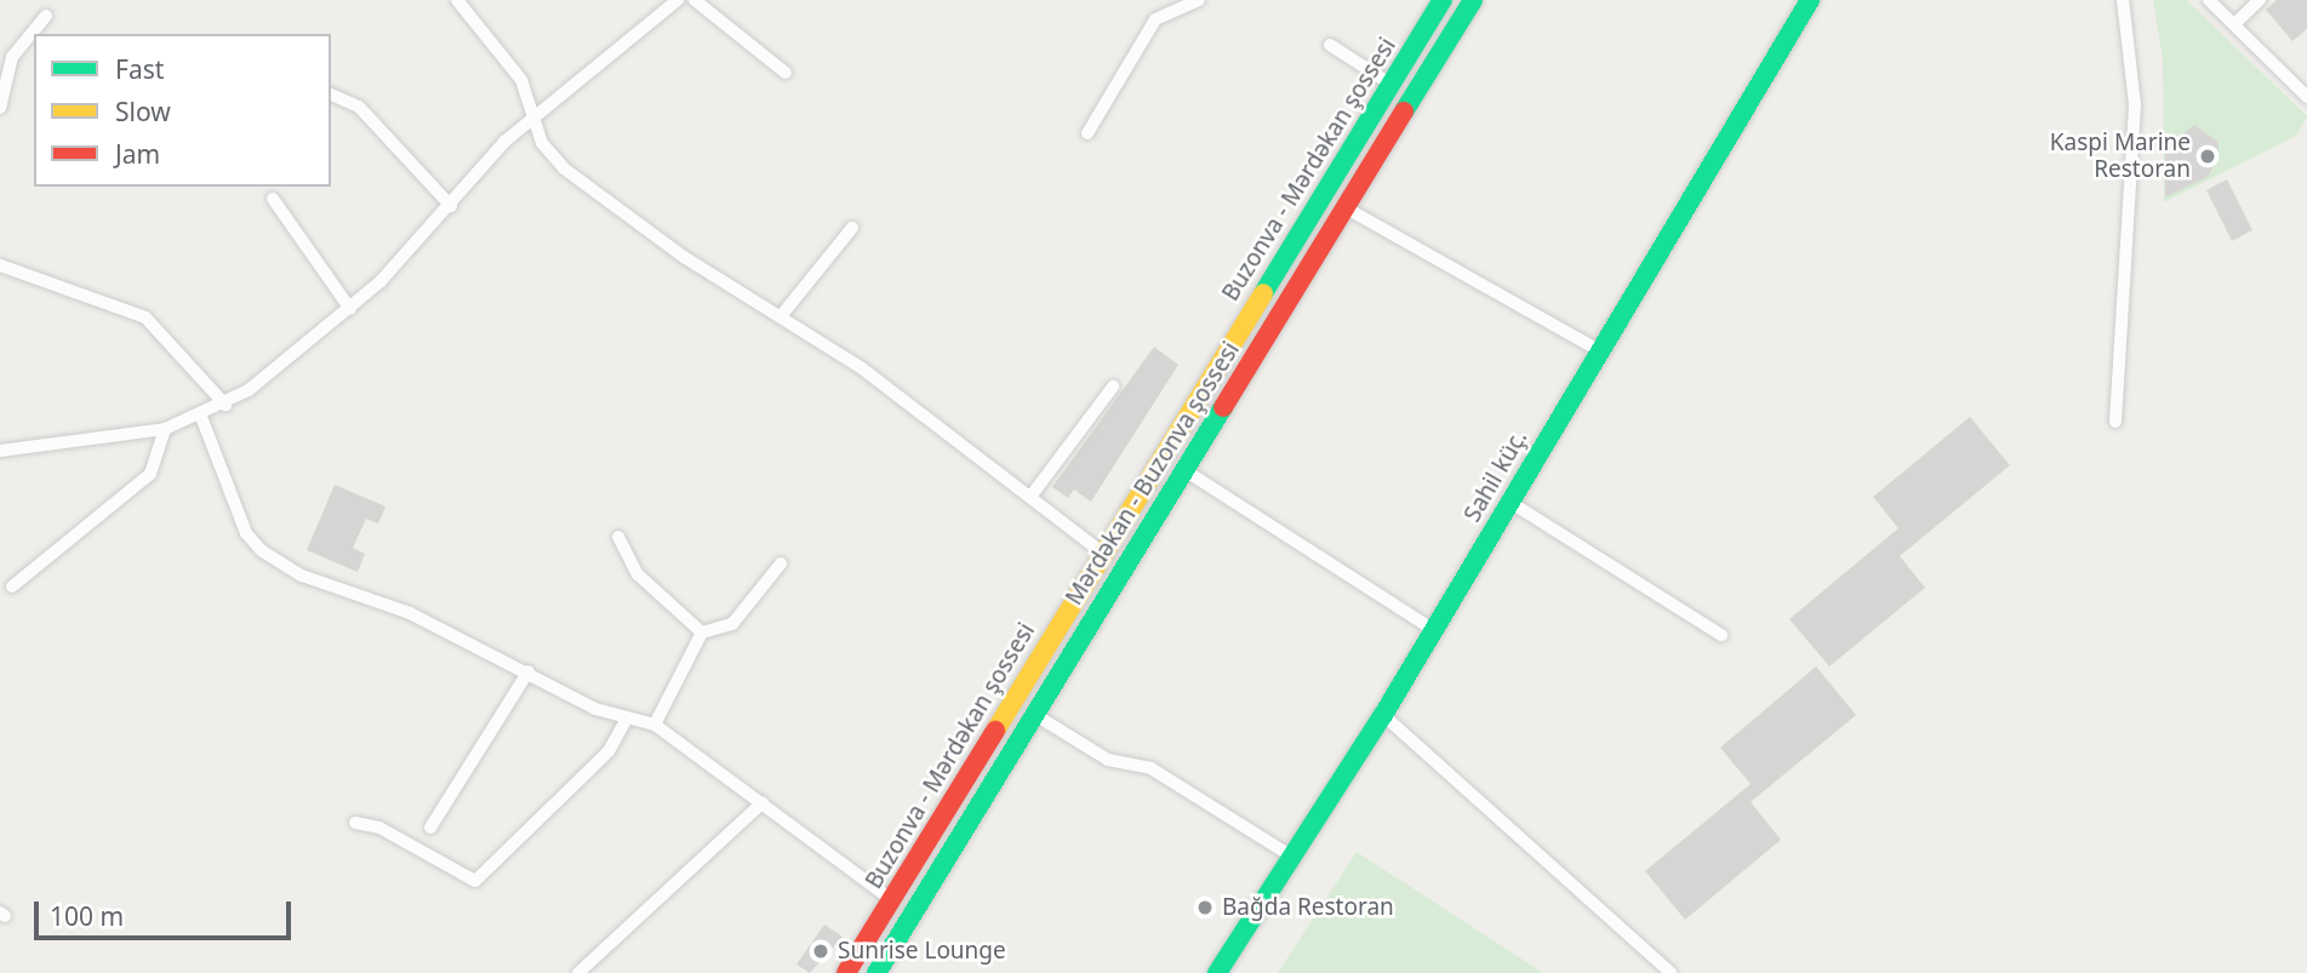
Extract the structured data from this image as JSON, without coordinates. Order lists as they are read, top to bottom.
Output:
{
  "streets": {
    "main road": ["Buzonva - Mərdəkan şossesi", "Mərdəkan - Buzonva şossesi", "Sahil küç."]
  },
  "places": ["Kaspi Marine Restoran", "Bağda Restoran", "Sunrise Lounge"],
  "legend": ["Fast", "Slow", "Jam"],
  "scale_bar": "100 m"
}
